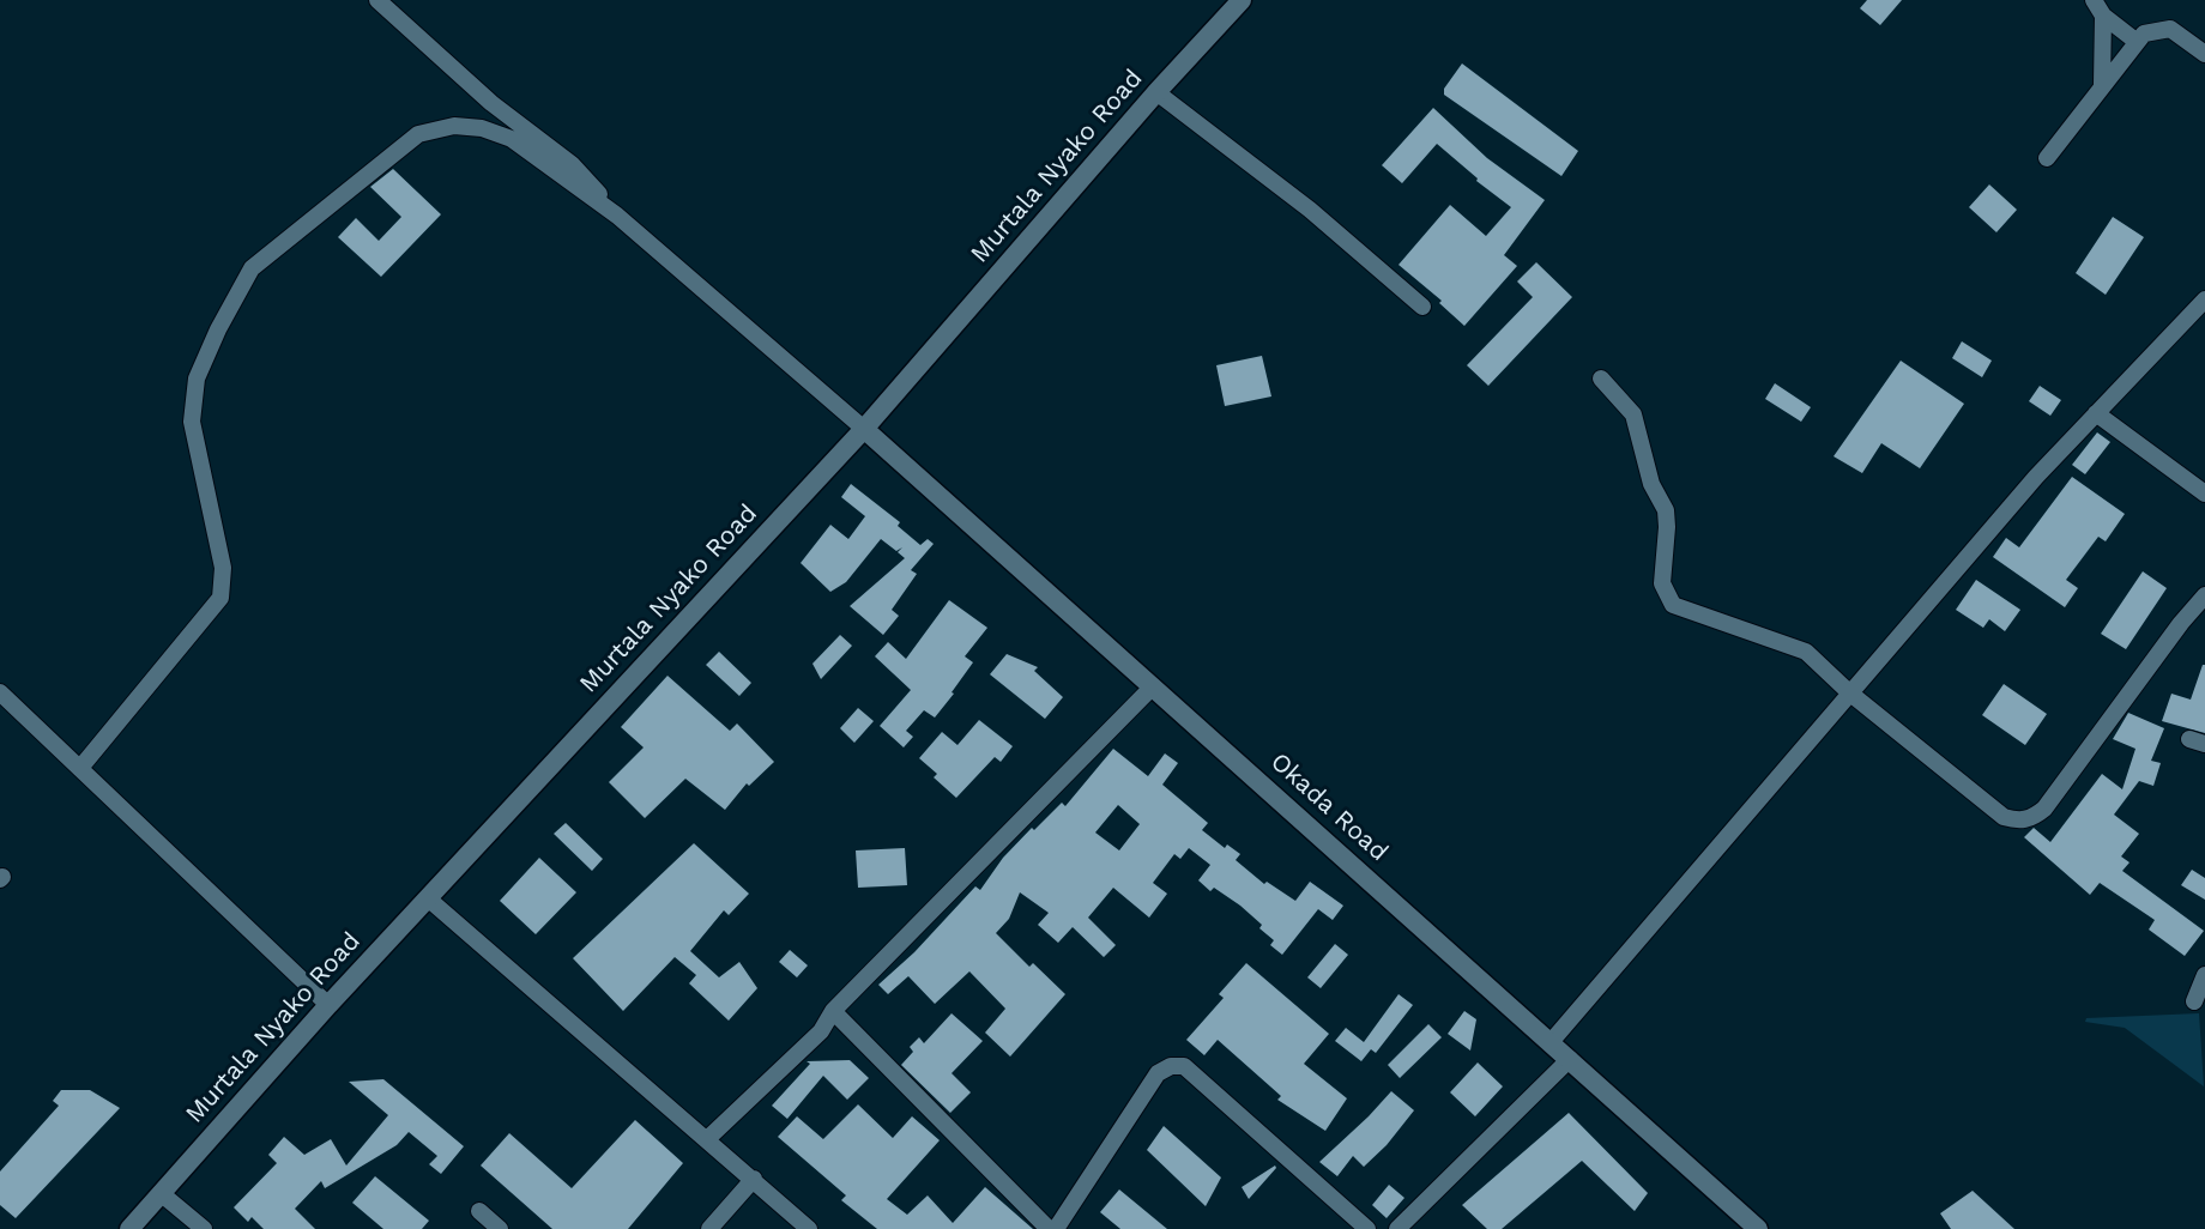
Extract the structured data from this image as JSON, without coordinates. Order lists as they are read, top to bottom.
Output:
{
  "streets": {
    "street": ["Murtala Nyako Road", "Okada Road"]
  },
  "crossings": [
    ["Murtala Nyako Road", "Okada Road"]
  ]
}
